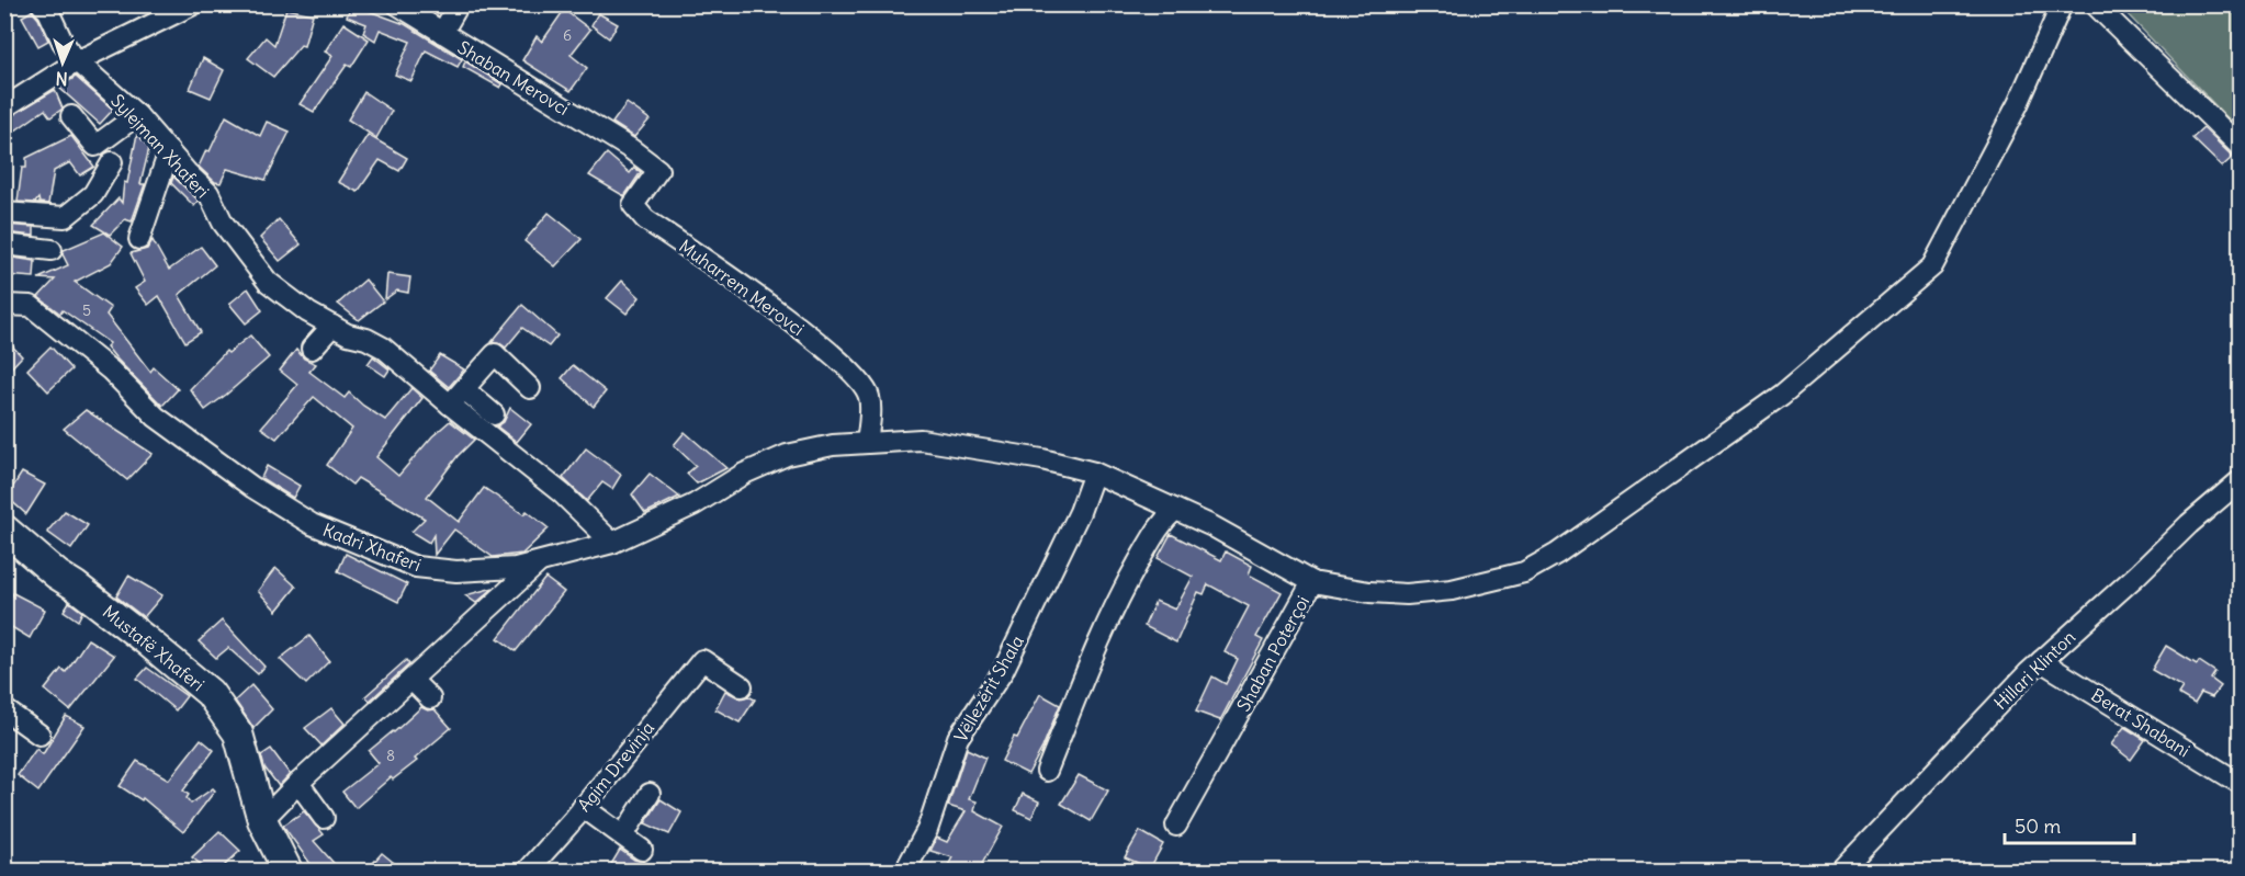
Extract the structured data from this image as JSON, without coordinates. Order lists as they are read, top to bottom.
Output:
{
  "streets": {
    "street": [
      "Shaban Merovci",
      "Sylejman Xhaferi",
      "Muharrem Merovci",
      "Kadri Xhaferi",
      "Mustafë Xhaferi",
      "Shaban Poterçoi",
      "Hillari Klinton",
      "Vëllezërit Shala",
      "Berat Shabani",
      "Agim Drevinja"
    ]
  },
  "crossings": [
    ["Shaban Merovci", "Muharrem Merovci"],
    ["Sylejman Xhaferi", "Kadri Xhaferi"],
    ["Muharrem Merovci", "Kadri Xhaferi"],
    ["Muharrem Merovci", "Shaban Poterçoi"],
    ["Kadri Xhaferi", "Shaban Poterçoi"],
    ["Shaban Poterçoi", "Vëllezërit Shala"],
    ["Hillari Klinton", "Berat Shabani"]
  ],
  "house_numbers": ["6", "5", "8"],
  "scale_bar": "50 m",
  "north": "bottom"
}
